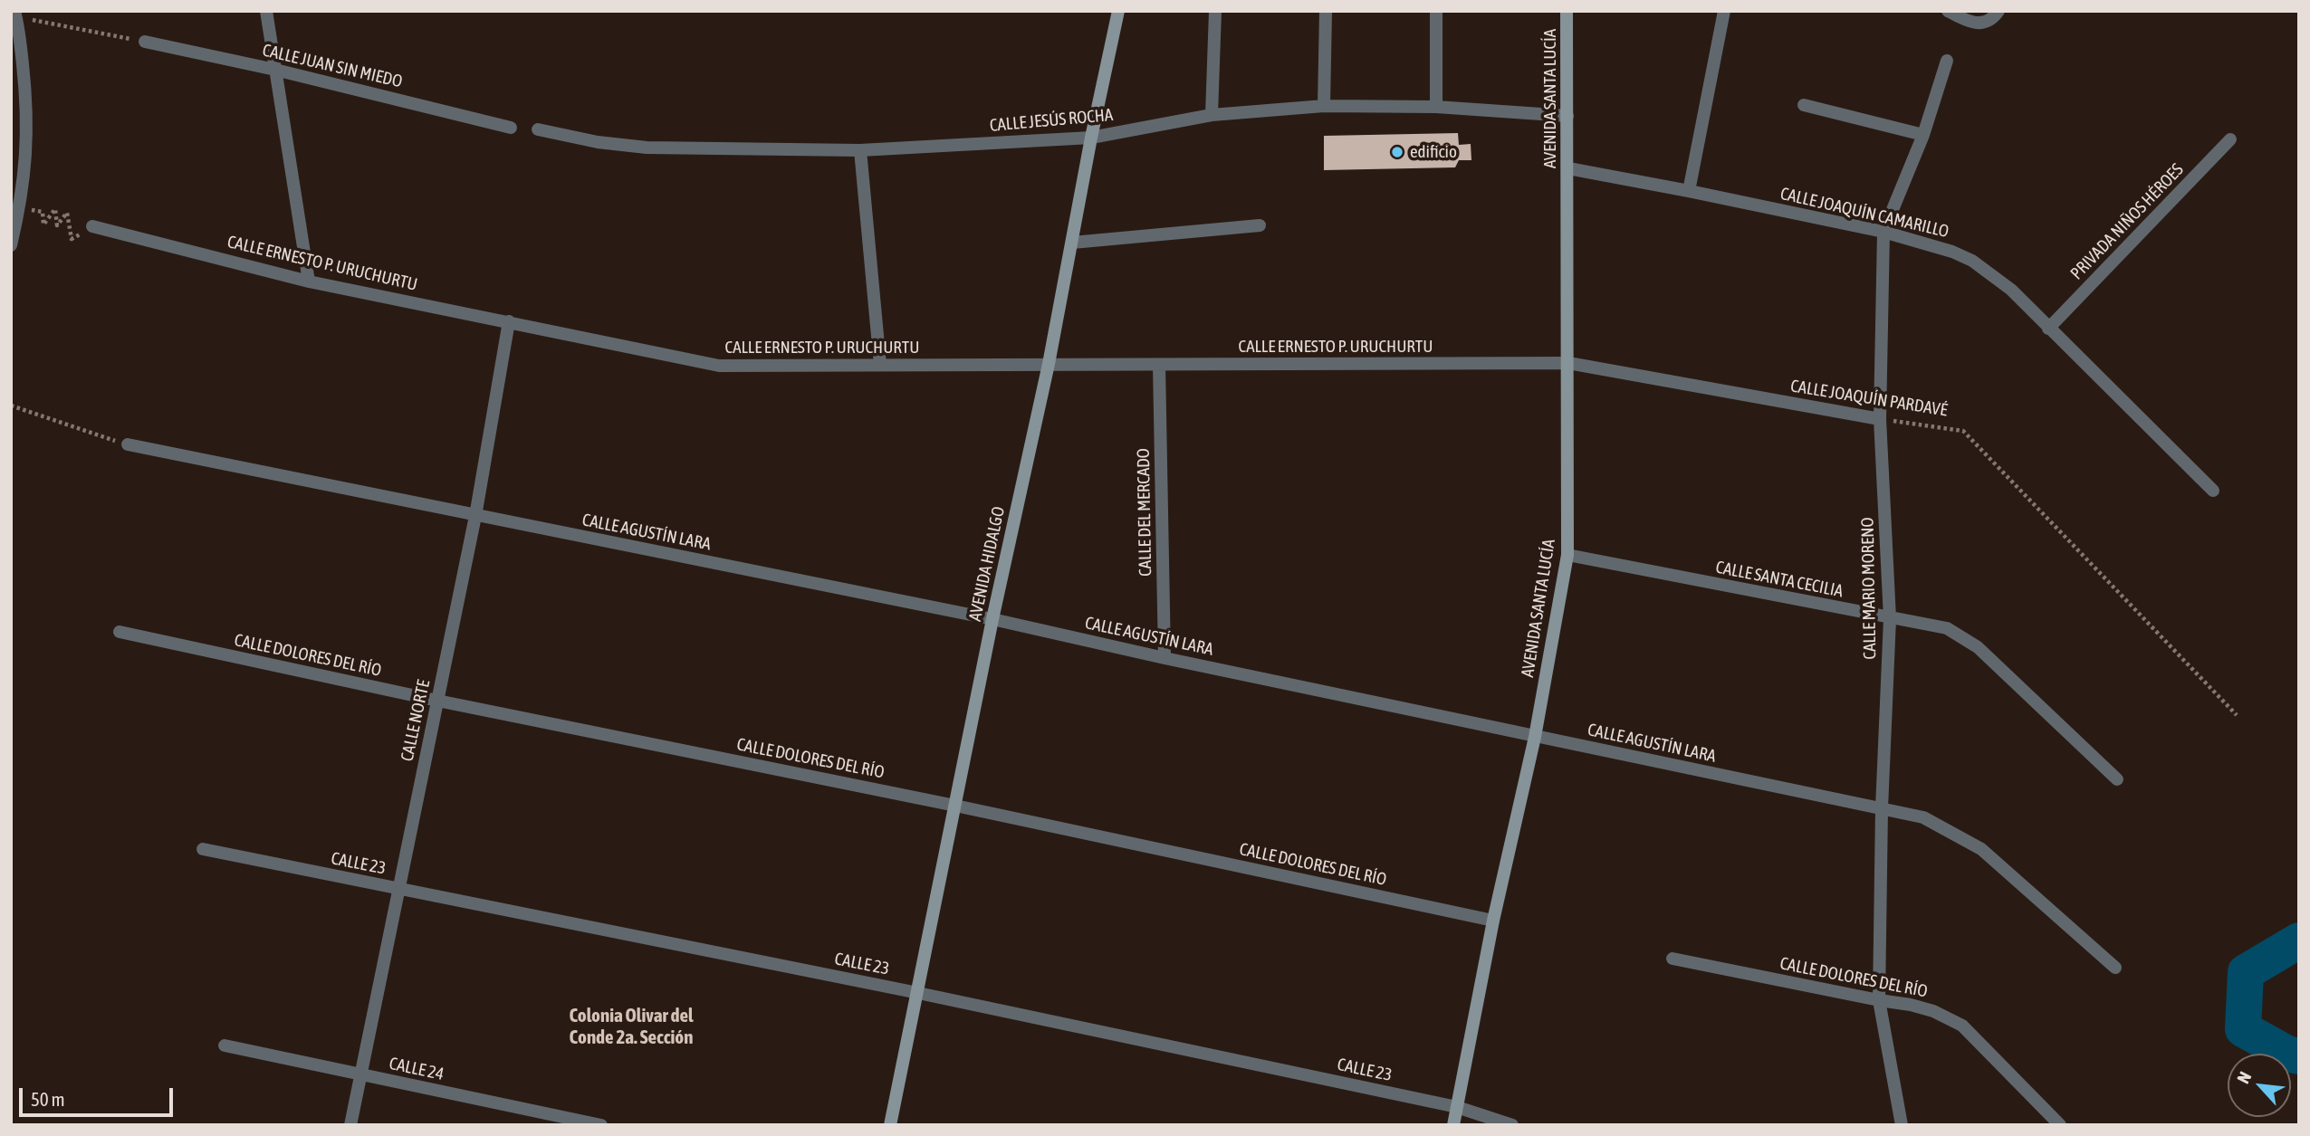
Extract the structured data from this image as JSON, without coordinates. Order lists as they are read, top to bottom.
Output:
{
  "streets": {
    "street": [
      "CALLE JUAN SIN MIEDO",
      "AVENIDA SANTA LUCÍA",
      "CALLE JESÚS ROCHA",
      "CALLE JOAQUÍN CAMARILLO",
      "PRIVADA NIÑOS HÉROES",
      "CALLE ERNESTO P. URUCHURTU",
      "CALLE JOAQUÍN PARDAVÉ",
      "CALLE DEL MERCADO",
      "CALLE AGUSTÍN LARA",
      "AVENIDA HIDALGO",
      "CALLE SANTA CECILIA",
      "CALLE MARIO MORENO",
      "CALLE DOLORES DEL RÍO",
      "CALLE NORTE",
      "CALLE 23",
      "CALLE 24"
    ]
  },
  "crossings": [
    ["AVENIDA SANTA LUCÍA", "CALLE JESÚS ROCHA"],
    ["AVENIDA SANTA LUCÍA", "CALLE JOAQUÍN CAMARILLO"],
    ["AVENIDA SANTA LUCÍA", "CALLE ERNESTO P. URUCHURTU"],
    ["AVENIDA SANTA LUCÍA", "CALLE JOAQUÍN PARDAVÉ"],
    ["AVENIDA SANTA LUCÍA", "CALLE AGUSTÍN LARA"],
    ["AVENIDA SANTA LUCÍA", "CALLE SANTA CECILIA"],
    ["AVENIDA SANTA LUCÍA", "CALLE DOLORES DEL RÍO"],
    ["AVENIDA SANTA LUCÍA", "CALLE 23"],
    ["CALLE JESÚS ROCHA", "AVENIDA HIDALGO"],
    ["CALLE JOAQUÍN CAMARILLO", "PRIVADA NIÑOS HÉROES"],
    ["CALLE JOAQUÍN CAMARILLO", "CALLE MARIO MORENO"],
    ["CALLE ERNESTO P. URUCHURTU", "CALLE JOAQUÍN PARDAVÉ"],
    ["CALLE ERNESTO P. URUCHURTU", "CALLE DEL MERCADO"],
    ["CALLE ERNESTO P. URUCHURTU", "AVENIDA HIDALGO"],
    ["CALLE ERNESTO P. URUCHURTU", "CALLE NORTE"],
    ["CALLE JOAQUÍN PARDAVÉ", "CALLE MARIO MORENO"],
    ["CALLE DEL MERCADO", "CALLE AGUSTÍN LARA"],
    ["CALLE AGUSTÍN LARA", "AVENIDA HIDALGO"],
    ["CALLE AGUSTÍN LARA", "CALLE MARIO MORENO"],
    ["CALLE AGUSTÍN LARA", "CALLE NORTE"],
    ["AVENIDA HIDALGO", "CALLE DOLORES DEL RÍO"],
    ["AVENIDA HIDALGO", "CALLE 23"],
    ["CALLE SANTA CECILIA", "CALLE MARIO MORENO"],
    ["CALLE MARIO MORENO", "CALLE DOLORES DEL RÍO"],
    ["CALLE DOLORES DEL RÍO", "CALLE NORTE"],
    ["CALLE NORTE", "CALLE 23"],
    ["CALLE NORTE", "CALLE 24"]
  ],
  "districts": ["Colonia Olivar del Conde 2a. Sección"],
  "places": ["edificio"],
  "scale_bar": "50 m",
  "north": "top left"
}
